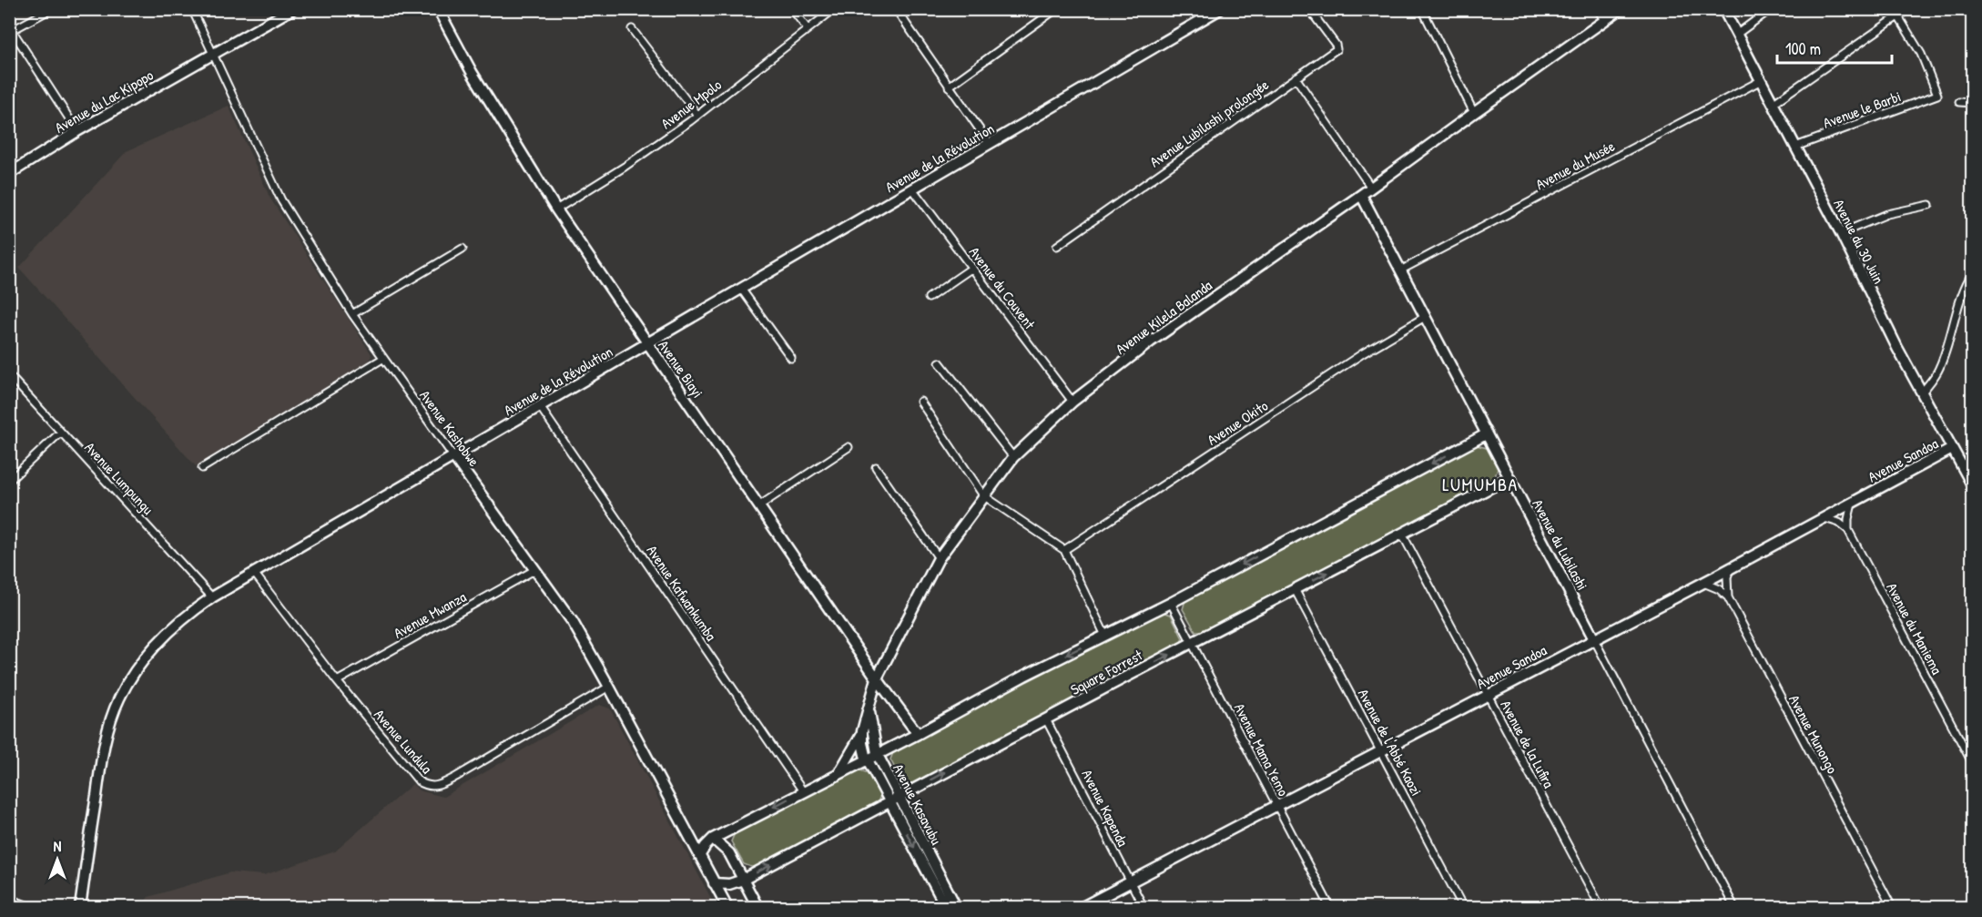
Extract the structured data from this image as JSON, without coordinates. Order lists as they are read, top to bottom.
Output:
{
  "streets": {
    "street": [
      "Avenue du Lac Kipopo",
      "Avenue Mpolo",
      "Avenue le Barbi",
      "Avenue Lubilashi prolongée",
      "Avenue de la Révolution",
      "Avenue du Musée",
      "Avenue du 30 Juin",
      "Avenue du Couvent",
      "Avenue Kilela Balanda",
      "Avenue Biayi",
      "Avenue Okito",
      "Avenue Kashobwe",
      "Avenue Sandoa",
      "Avenue Lumpungu",
      "Avenue du Lubilashi",
      "Avenue Kafwankumba",
      "Avenue Mwanza",
      "Avenue du Maniema",
      "Square Forrest",
      "Avenue Munongo",
      "Avenue Lundula",
      "Avenue de l'Abbé Kaozi",
      "Avenue de la Lufira",
      "Avenue Mama Yemo",
      "Avenue Kasavubu",
      "Avenue Kapenda"
    ]
  },
  "crossings": [
    ["Avenue du Lac Kipopo", "Avenue Kashobwe"],
    ["Avenue Mpolo", "Avenue Biayi"],
    ["Avenue le Barbi", "Avenue du 30 Juin"],
    ["Avenue de la Révolution", "Avenue du Couvent"],
    ["Avenue de la Révolution", "Avenue Biayi"],
    ["Avenue de la Révolution", "Avenue Kashobwe"],
    ["Avenue de la Révolution", "Avenue Lumpungu"],
    ["Avenue de la Révolution", "Avenue Kafwankumba"],
    ["Avenue de la Révolution", "Avenue Lundula"],
    ["Avenue du Musée", "Avenue du 30 Juin"],
    ["Avenue du Musée", "Avenue du Lubilashi"],
    ["Avenue du 30 Juin", "Avenue Sandoa"],
    ["Avenue du Couvent", "Avenue Kilela Balanda"],
    ["Avenue Kilela Balanda", "Avenue Biayi"],
    ["Avenue Kilela Balanda", "Avenue du Lubilashi"],
    ["Avenue Kilela Balanda", "Avenue Kasavubu"],
    ["Avenue Okito", "Avenue du Lubilashi"],
    ["Avenue Kashobwe", "Avenue Mwanza"],
    ["Avenue Kashobwe", "Square Forrest"],
    ["Avenue Kashobwe", "Avenue Lundula"],
    ["Avenue Sandoa", "Avenue du Lubilashi"],
    ["Avenue Sandoa", "Avenue de l'Abbé Kaozi"],
    ["Avenue Sandoa", "Avenue de la Lufira"],
    ["Avenue Sandoa", "Avenue Mama Yemo"],
    ["Avenue Sandoa", "Avenue Kapenda"],
    ["Avenue du Lubilashi", "Square Forrest"],
    ["Avenue Mwanza", "Avenue Lundula"],
    ["Square Forrest", "Avenue de l'Abbé Kaozi"],
    ["Square Forrest", "Avenue de la Lufira"],
    ["Square Forrest", "Avenue Mama Yemo"],
    ["Square Forrest", "Avenue Kasavubu"],
    ["Square Forrest", "Avenue Kapenda"]
  ],
  "districts": ["LUMUMBA"],
  "scale_bar": "100 m",
  "north": "top"
}
